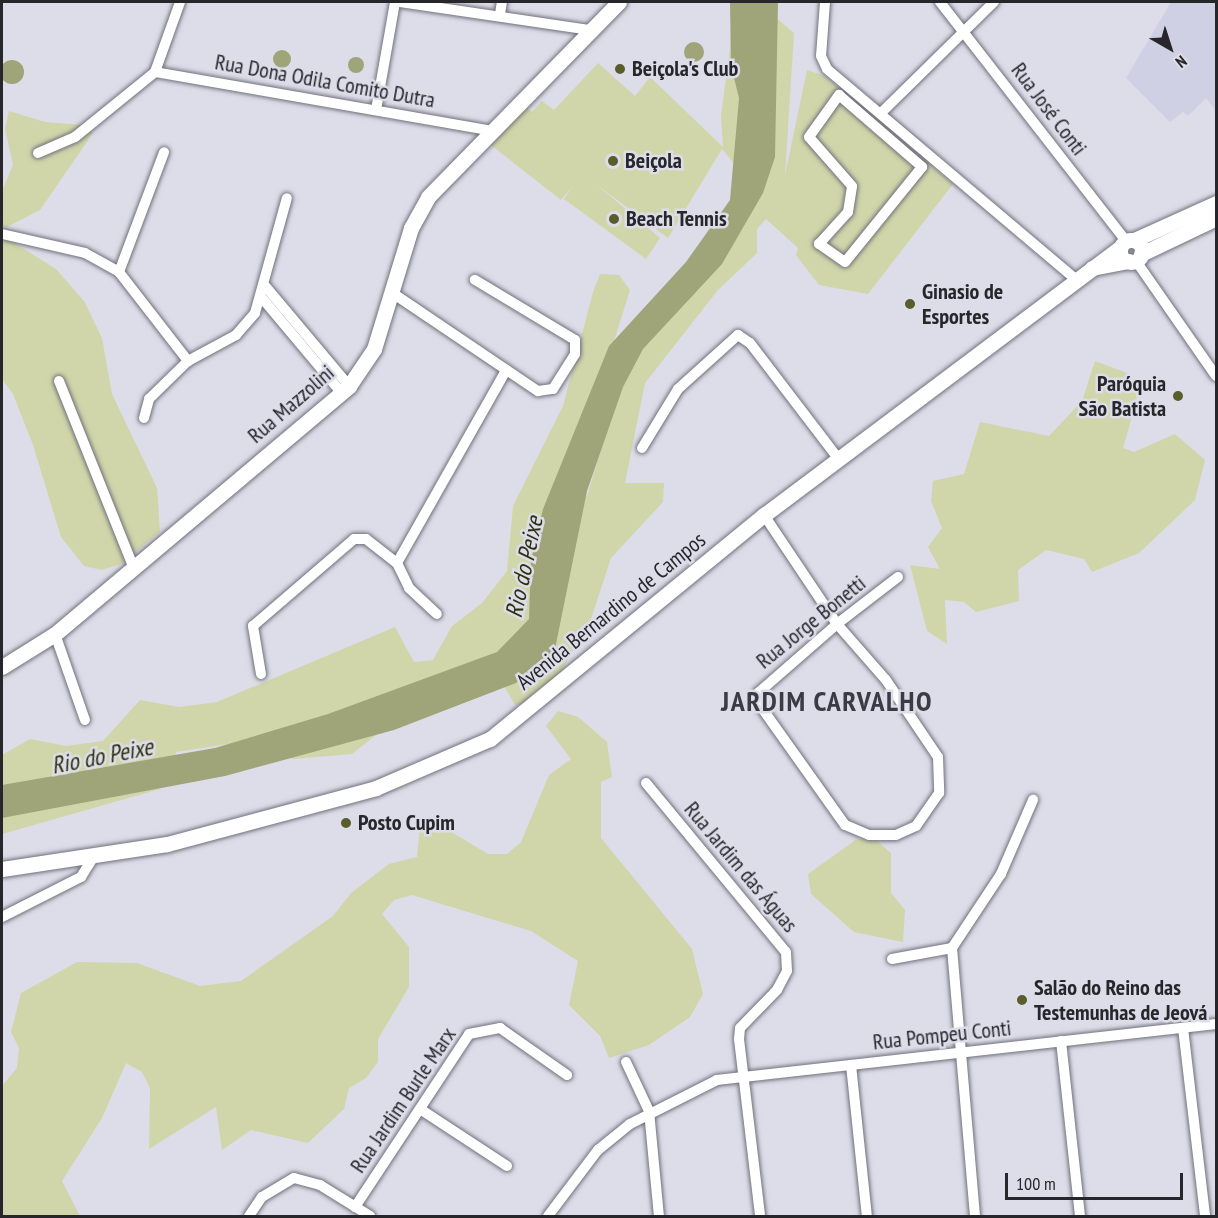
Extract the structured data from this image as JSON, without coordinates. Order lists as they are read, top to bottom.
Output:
{
  "streets": {
    "street": [
      "Rua Dona Odila Comito Dutra",
      "Rua José Conti",
      "Rua Mazzolini",
      "Avenida Bernardino de Campos",
      "Rua Jorge Bonetti",
      "Rua Jardim das Águas",
      "Rua Pompeu Conti",
      "Rua Jardim Burle Marx"
    ]
  },
  "crossings": [
    ["Rua Dona Odila Comito Dutra", "Rua Mazzolini"],
    ["Rua José Conti", "Avenida Bernardino de Campos"],
    ["Rua Jardim das Águas", "Rua Pompeu Conti"]
  ],
  "districts": ["JARDIM CARVALHO"],
  "water": ["Rio do Peixe"],
  "places": [
    "Beiçola's Club",
    "Beiçola",
    "Beach Tennis",
    "Ginasio de Esportes",
    "Paróquia São Batista",
    "Posto Cupim",
    "Salão do Reino das Testemunhas de Jeová"
  ],
  "scale_bar": "100 m",
  "north": "bottom right"
}
